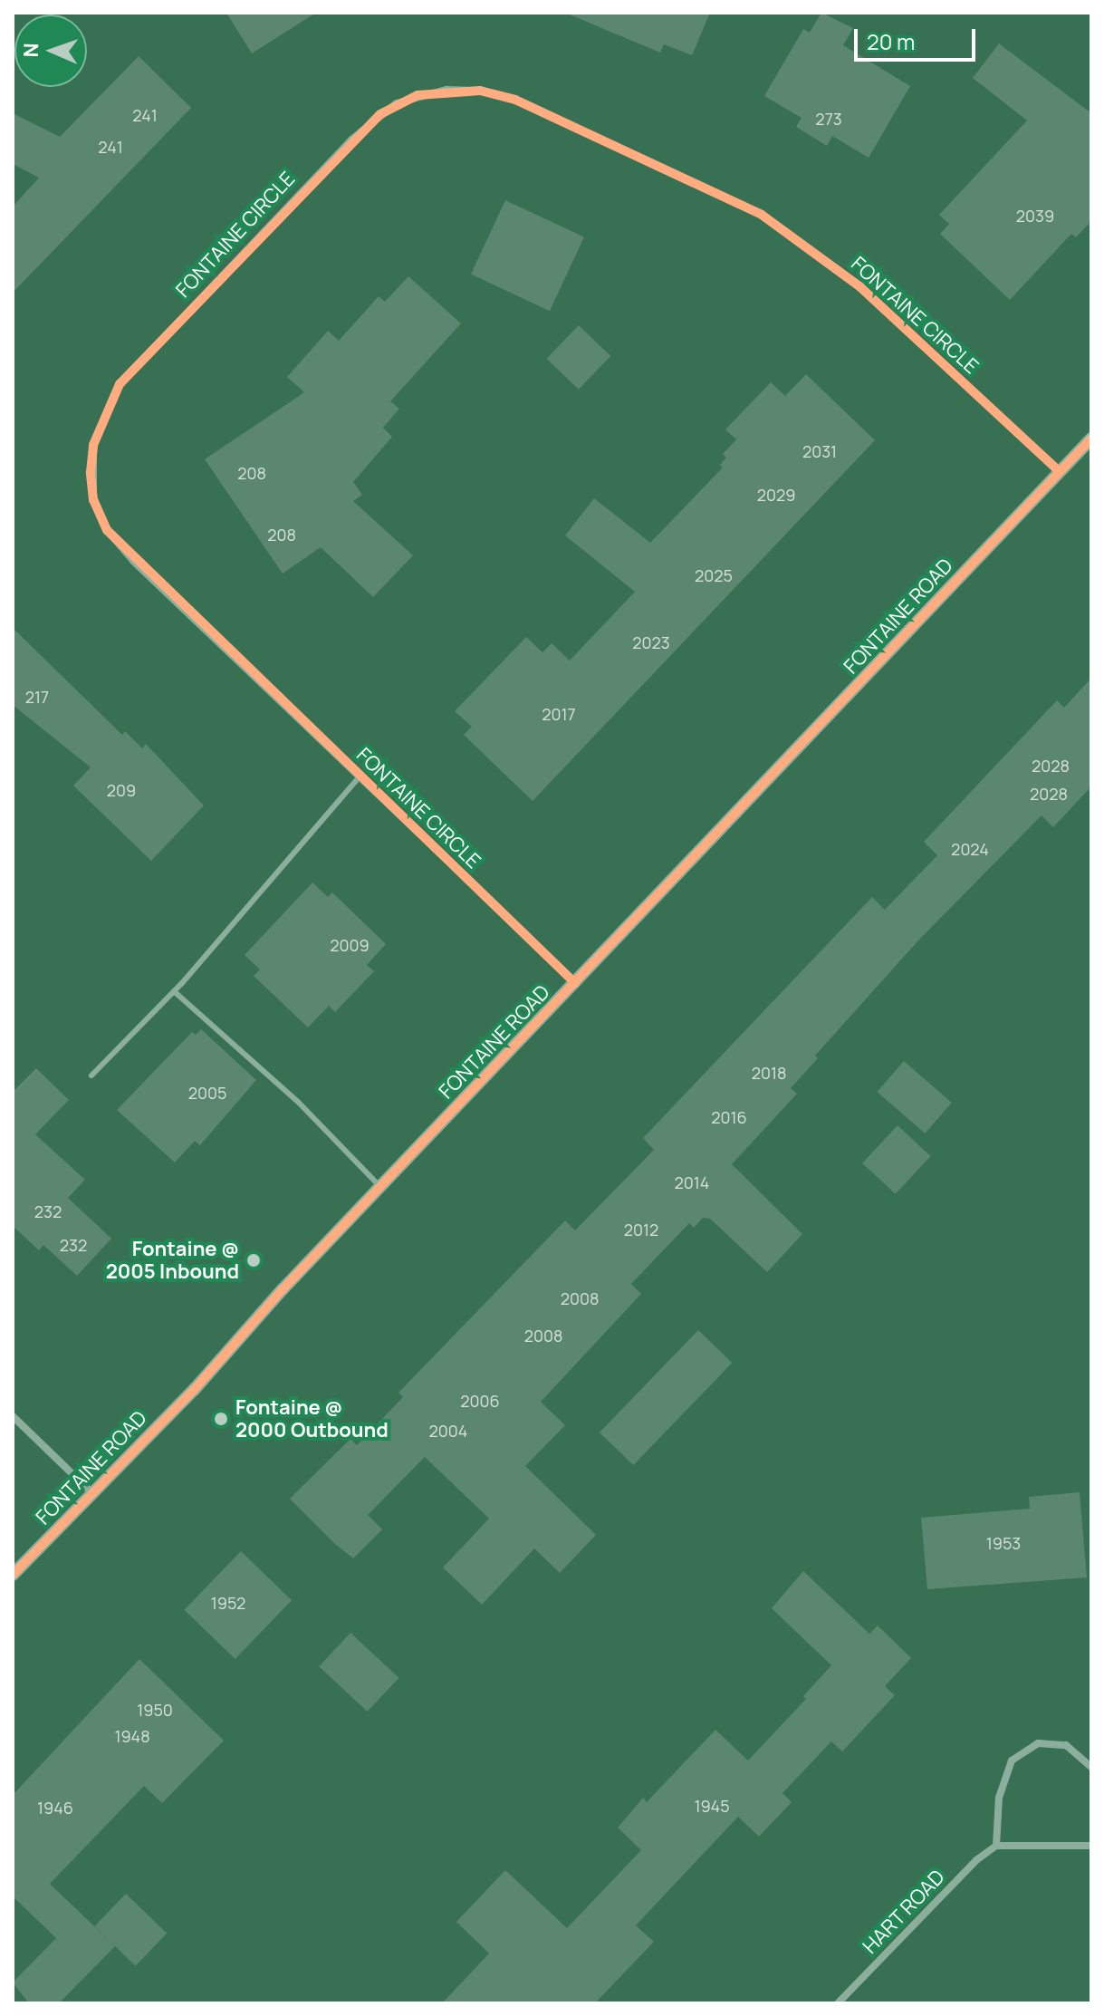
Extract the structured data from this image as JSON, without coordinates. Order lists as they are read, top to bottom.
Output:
{
  "streets": {
    "street": ["FONTAINE CIRCLE", "FONTAINE ROAD", "HART ROAD"]
  },
  "crossings": [
    ["FONTAINE CIRCLE", "FONTAINE ROAD"]
  ],
  "places": ["Fontaine @ 2005 Inbound", "Fontaine @ 2000 Outbound"],
  "house_numbers": [
    "241",
    "273",
    "241",
    "2039",
    "2031",
    "208",
    "2029",
    "208",
    "2025",
    "2023",
    "217",
    "2017",
    "2028",
    "209",
    "2028",
    "2024",
    "2009",
    "2018",
    "2005",
    "2016",
    "2014",
    "232",
    "2012",
    "232",
    "2008",
    "2008",
    "2006",
    "2004",
    "1953",
    "1952",
    "1950",
    "1948",
    "1945",
    "1946"
  ],
  "scale_bar": "20 m",
  "north": "left"
}
